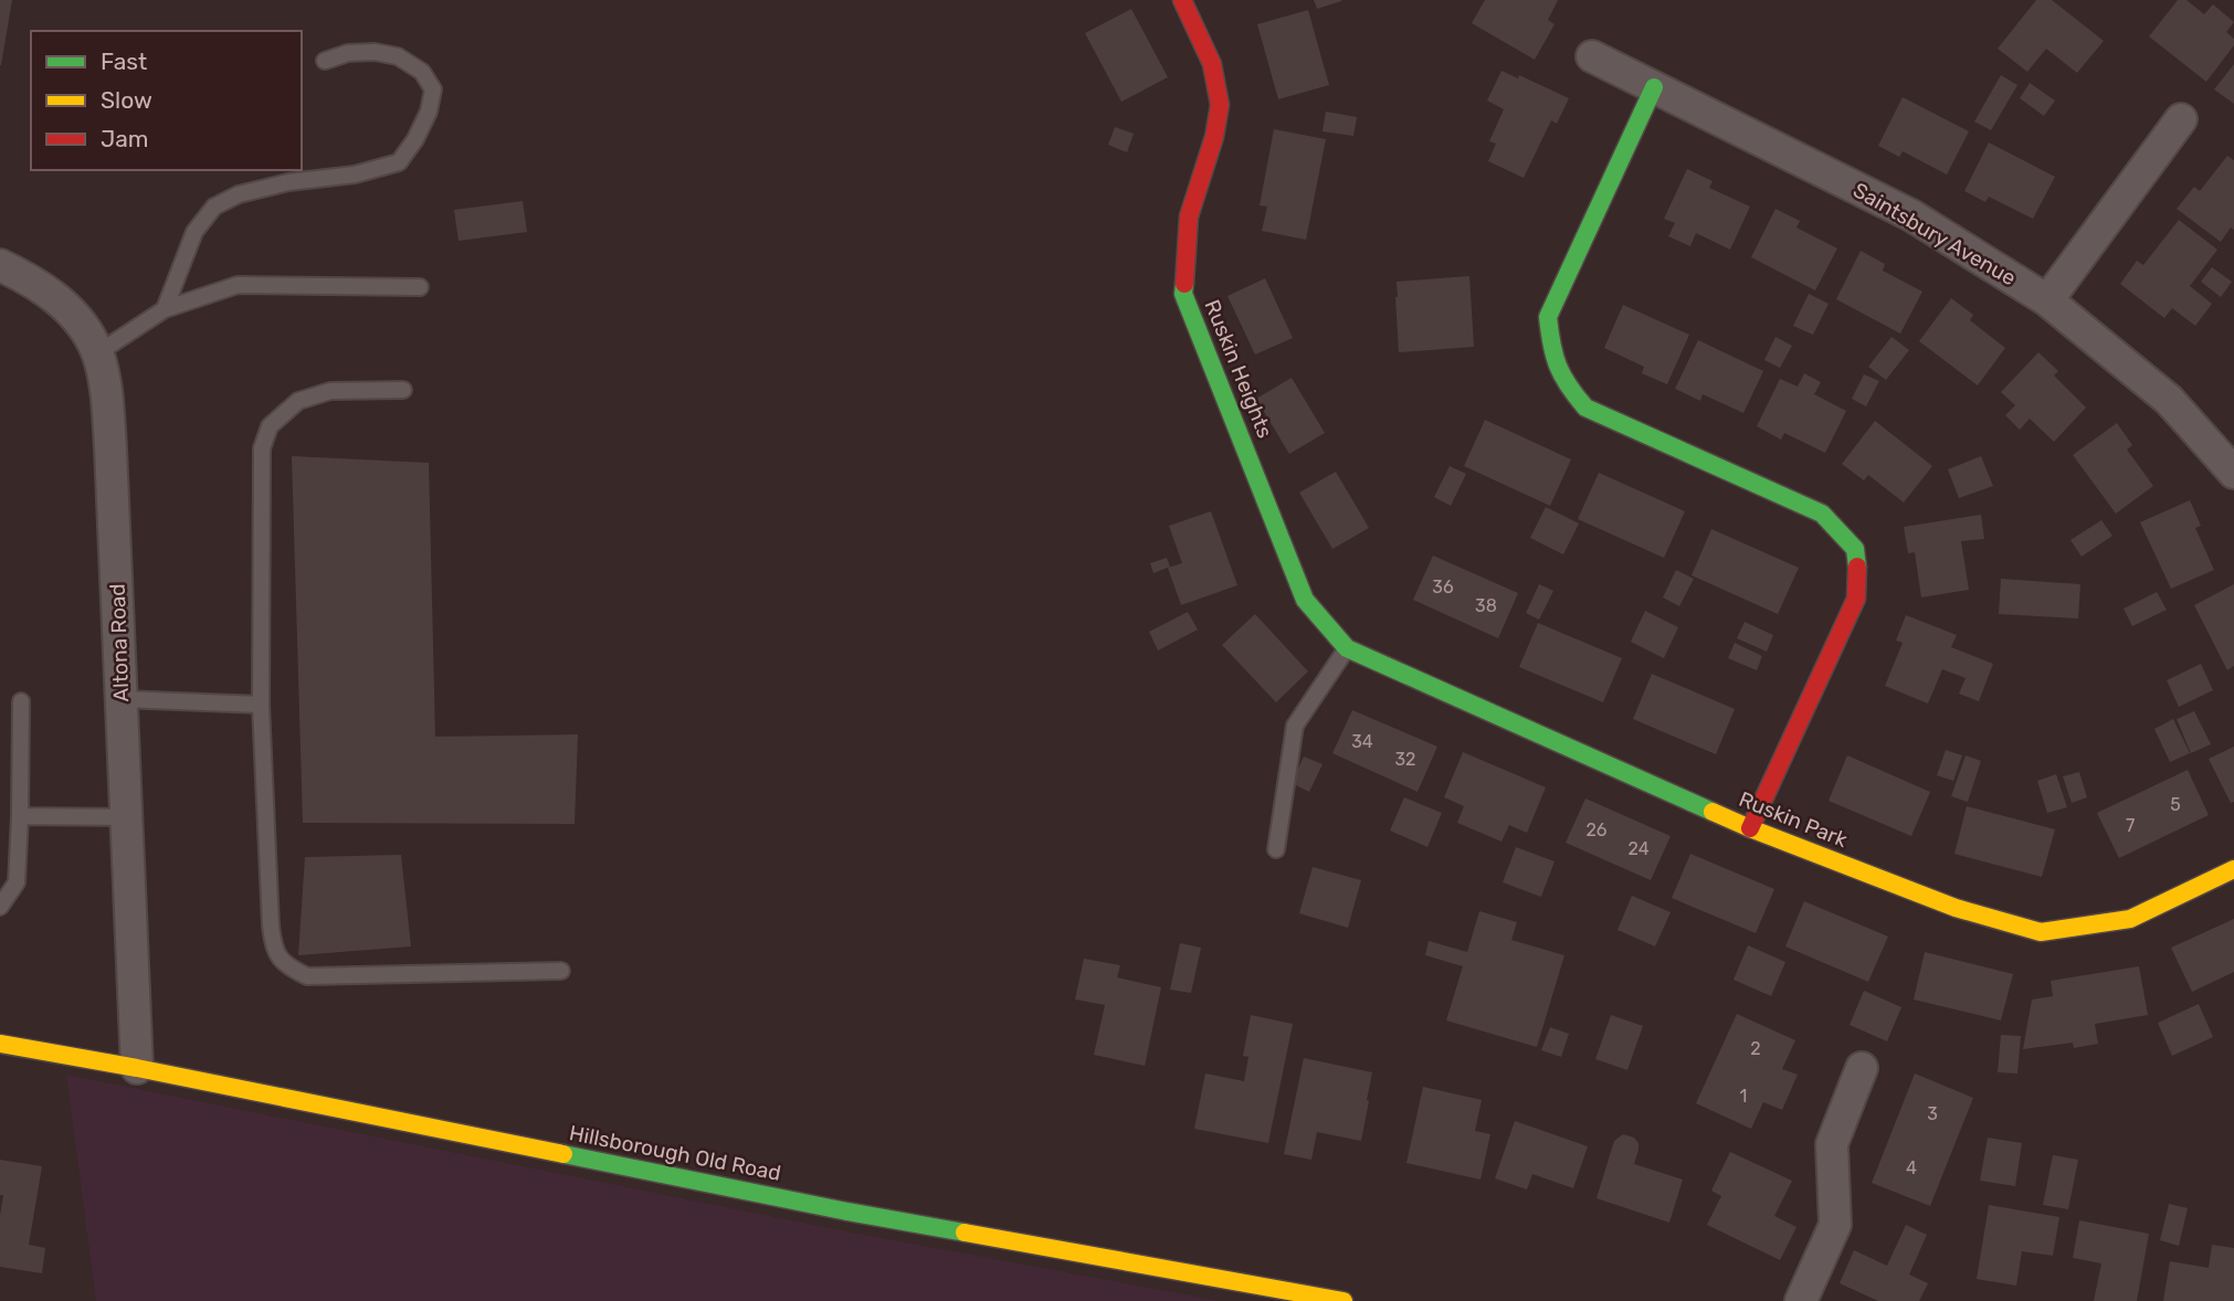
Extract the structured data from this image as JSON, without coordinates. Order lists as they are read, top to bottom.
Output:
{
  "streets": {
    "street": [
      "Saintsbury Avenue",
      "Ruskin Heights",
      "Altona Road",
      "Ruskin Park",
      "Hillsborough Old Road"
    ]
  },
  "crossings": [
    ["Ruskin Heights", "Ruskin Park"],
    ["Altona Road", "Hillsborough Old Road"]
  ],
  "house_numbers": [
    "36",
    "38",
    "34",
    "32",
    "5",
    "7",
    "26",
    "24",
    "2",
    "1",
    "3",
    "4"
  ],
  "legend": ["Fast", "Slow", "Jam"]
}
